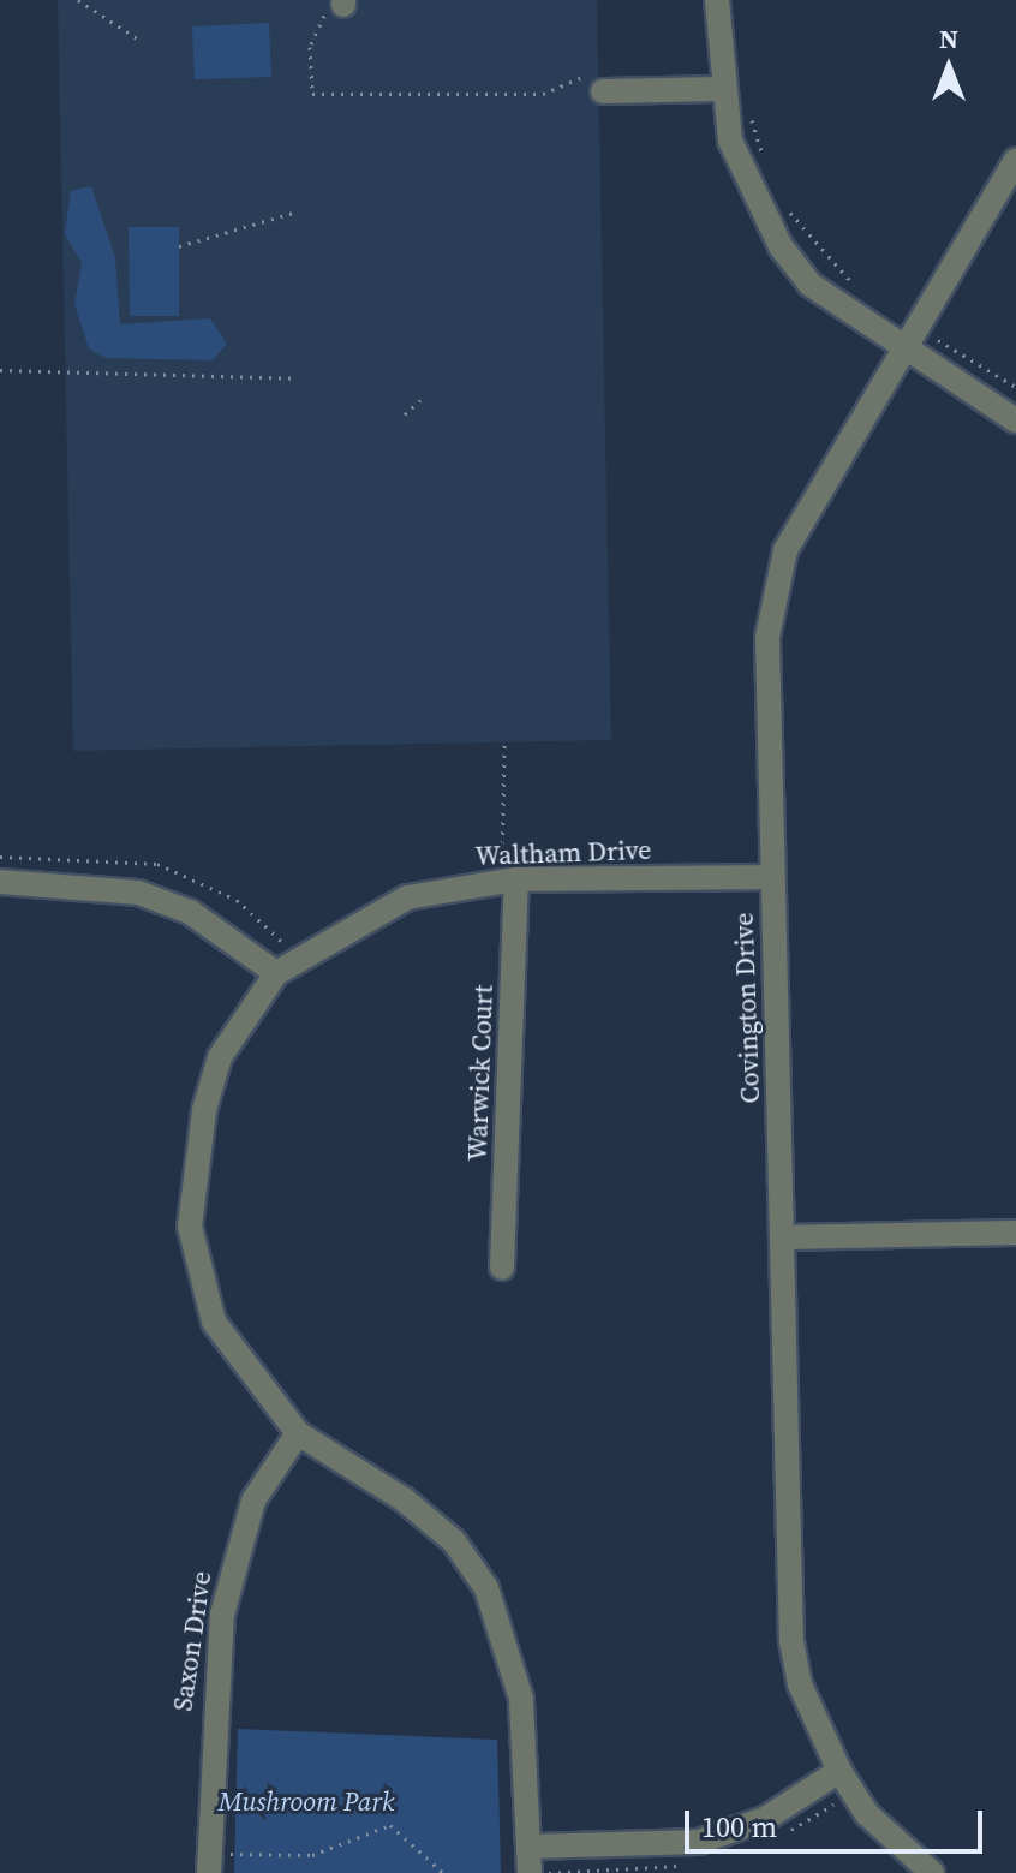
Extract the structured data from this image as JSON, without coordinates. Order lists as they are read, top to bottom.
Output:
{
  "streets": {
    "street": [
      "Waltham Drive",
      "Covington Drive",
      "Warwick Court",
      "Saxon Drive"
    ]
  },
  "crossings": [
    ["Waltham Drive", "Covington Drive"],
    ["Waltham Drive", "Warwick Court"],
    ["Waltham Drive", "Saxon Drive"]
  ],
  "parks": ["Mushroom Park"],
  "scale_bar": "100 m",
  "north": "top"
}
